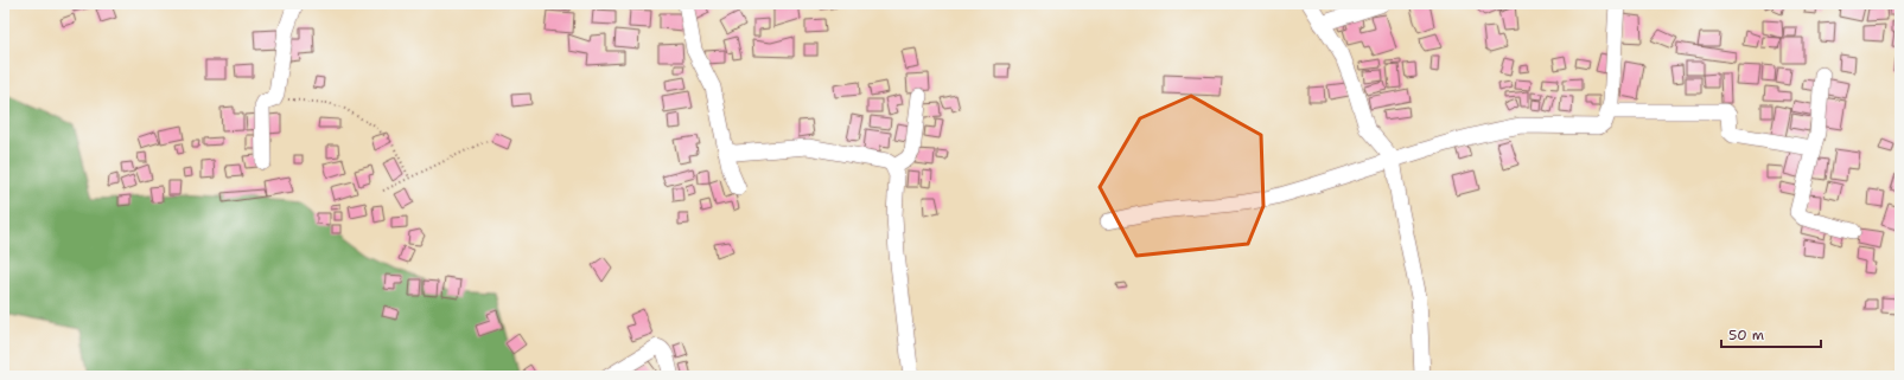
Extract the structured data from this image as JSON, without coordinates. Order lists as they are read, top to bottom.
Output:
{
  "scale_bar": "50 m"
}
